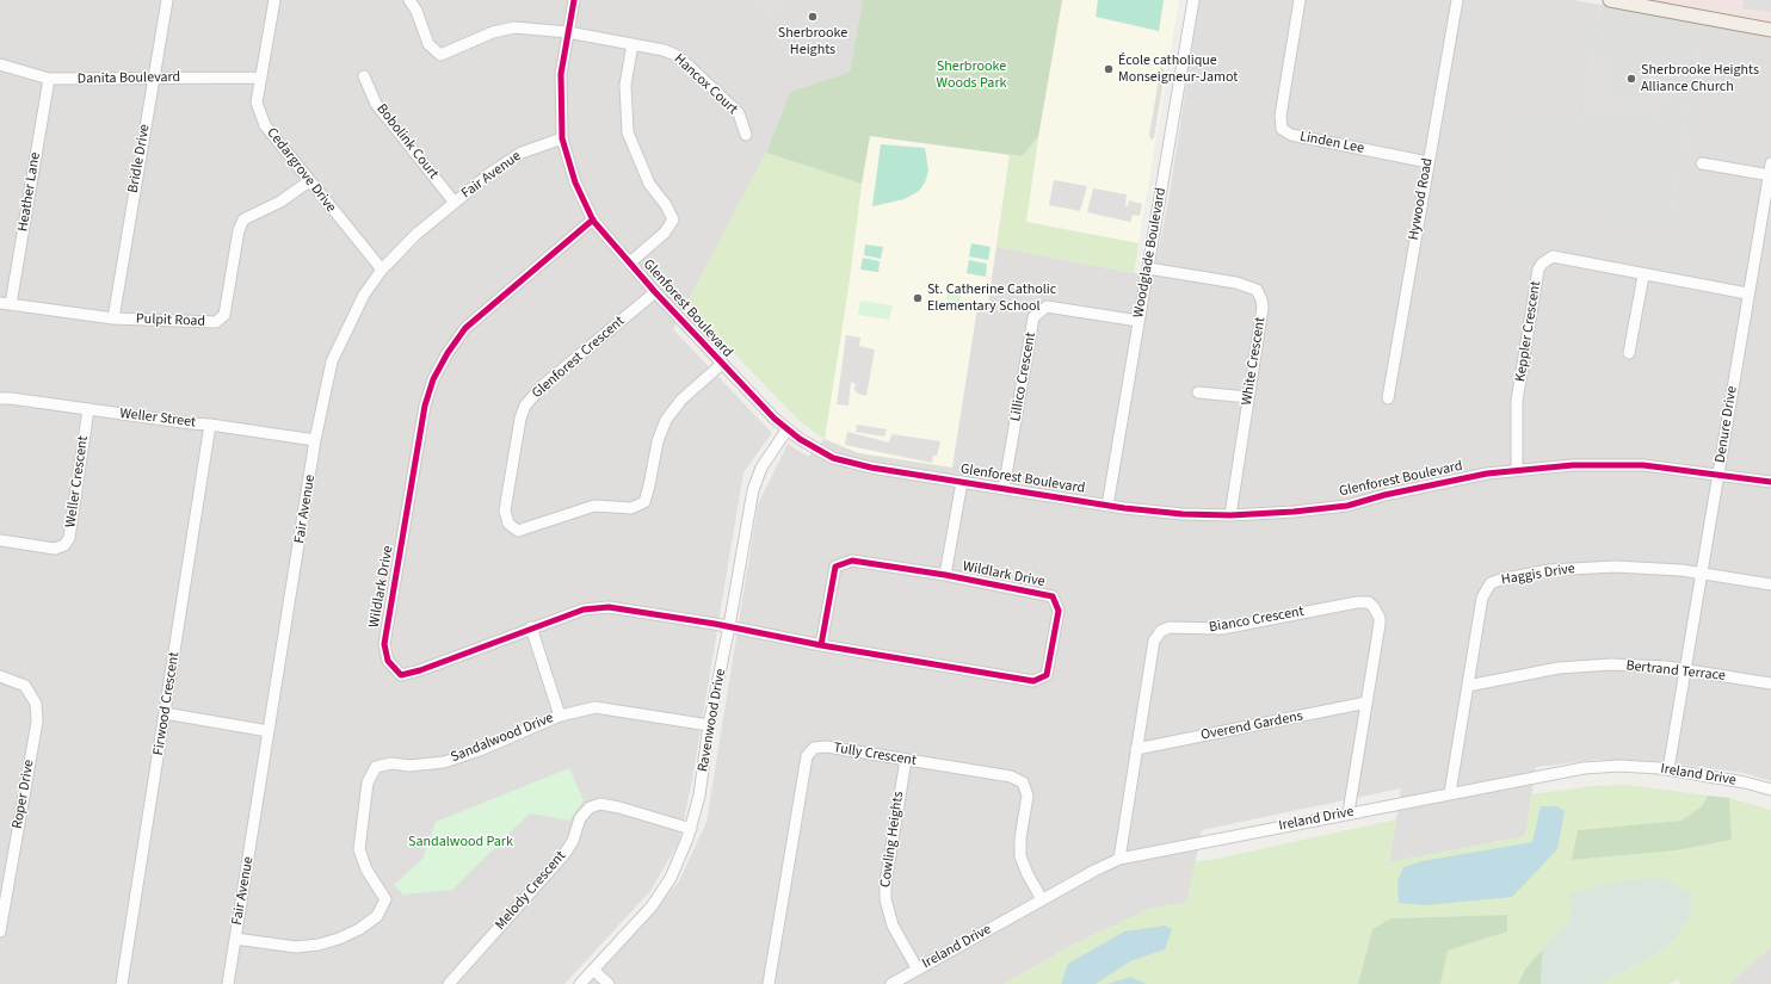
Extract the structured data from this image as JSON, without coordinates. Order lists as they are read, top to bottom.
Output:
{
  "streets": {
    "street": [
      "Danita Boulevard",
      "Hancox Court",
      "Bobolink Court",
      "Linden Lee",
      "Bridle Drive",
      "Cedargrove Drive",
      "Fair Avenue",
      "Heather Lane",
      "Hywood Road",
      "Woodglade Boulevard",
      "Glenforest Boulevard",
      "Pulpit Road",
      "Keppler Crescent",
      "Glenforest Crescent",
      "White Crescent",
      "Lillico Crescent",
      "Weller Street",
      "Denure Drive",
      "Weller Crescent",
      "Wildlark Drive",
      "Haggis Drive",
      "Bianco Crescent",
      "Bertrand Terrace",
      "Firwood Crescent",
      "Ravenwood Drive",
      "Overend Gardens",
      "Sandalwood Drive",
      "Tully Crescent",
      "Ireland Drive",
      "Roper Drive",
      "Cowling Heights",
      "Melody Crescent"
    ]
  },
  "crossings": [
    ["Danita Boulevard", "Bridle Drive"],
    ["Danita Boulevard", "Cedargrove Drive"],
    ["Danita Boulevard", "Heather Lane"],
    ["Hancox Court", "Glenforest Boulevard"],
    ["Bobolink Court", "Fair Avenue"],
    ["Linden Lee", "Hywood Road"],
    ["Bridle Drive", "Pulpit Road"],
    ["Cedargrove Drive", "Fair Avenue"],
    ["Cedargrove Drive", "Pulpit Road"],
    ["Fair Avenue", "Glenforest Boulevard"],
    ["Fair Avenue", "Weller Street"],
    ["Fair Avenue", "Sandalwood Drive"],
    ["Heather Lane", "Pulpit Road"],
    ["Woodglade Boulevard", "Glenforest Boulevard"],
    ["Woodglade Boulevard", "White Crescent"],
    ["Woodglade Boulevard", "Lillico Crescent"],
    ["Glenforest Boulevard", "Keppler Crescent"],
    ["Glenforest Boulevard", "Glenforest Crescent"],
    ["Glenforest Boulevard", "White Crescent"],
    ["Glenforest Boulevard", "Lillico Crescent"],
    ["Glenforest Boulevard", "Denure Drive"],
    ["Glenforest Boulevard", "Wildlark Drive"],
    ["Glenforest Boulevard", "Ravenwood Drive"],
    ["Keppler Crescent", "Denure Drive"],
    ["Weller Street", "Weller Crescent"],
    ["Weller Street", "Firwood Crescent"],
    ["Denure Drive", "Haggis Drive"],
    ["Denure Drive", "Bertrand Terrace"],
    ["Denure Drive", "Ireland Drive"],
    ["Wildlark Drive", "Ravenwood Drive"],
    ["Haggis Drive", "Bertrand Terrace"],
    ["Haggis Drive", "Ireland Drive"],
    ["Bianco Crescent", "Overend Gardens"],
    ["Bianco Crescent", "Ireland Drive"],
    ["Ravenwood Drive", "Sandalwood Drive"],
    ["Ravenwood Drive", "Melody Crescent"],
    ["Tully Crescent", "Ireland Drive"],
    ["Tully Crescent", "Cowling Heights"],
    ["Ireland Drive", "Cowling Heights"]
  ],
  "parks": ["Sherbrooke Woods Park", "Sandalwood Park"],
  "places": [
    "Sherbrooke Heights",
    "École catholique Monseigneur-Jamot",
    "Sherbrooke Heights Alliance Church",
    "St. Catherine Catholic Elementary School"
  ]
}
